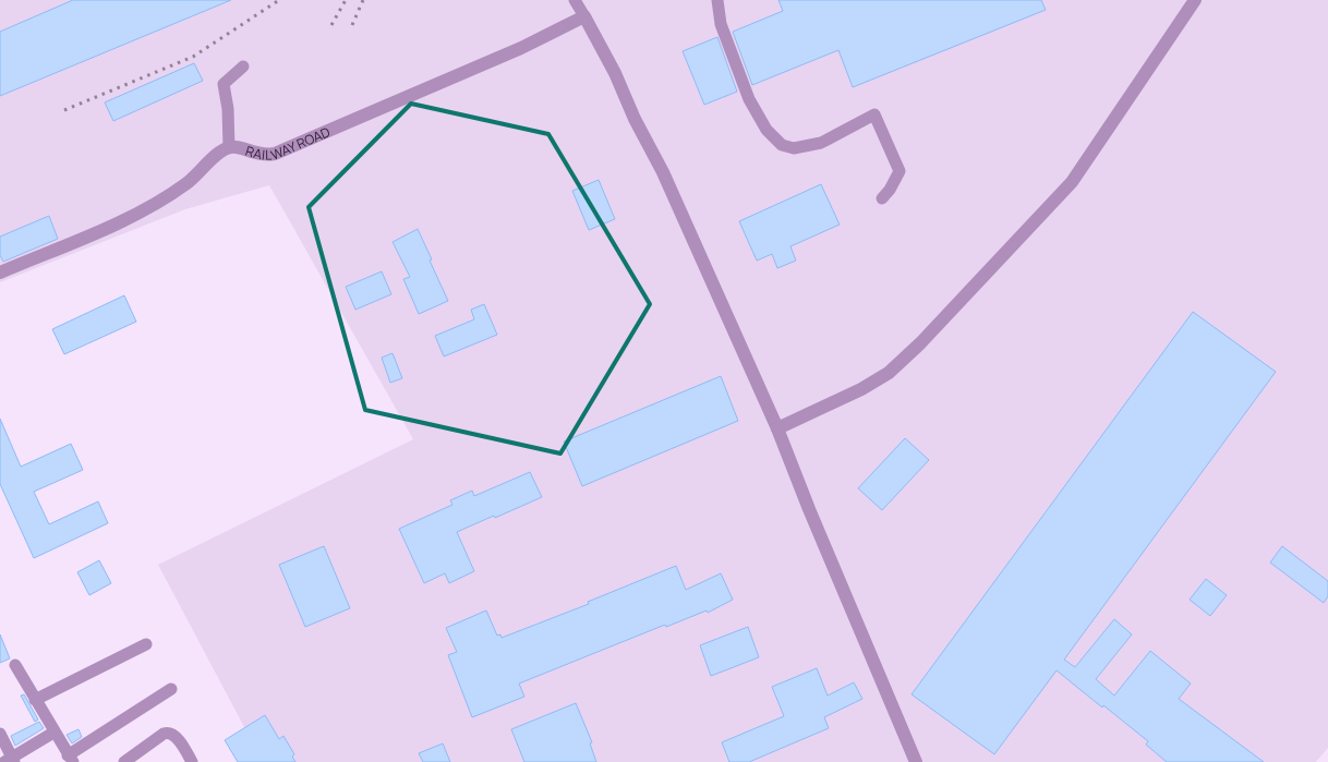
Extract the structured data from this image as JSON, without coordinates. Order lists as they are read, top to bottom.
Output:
{
  "streets": {
    "street": ["RAILWAY ROAD"]
  }
}
